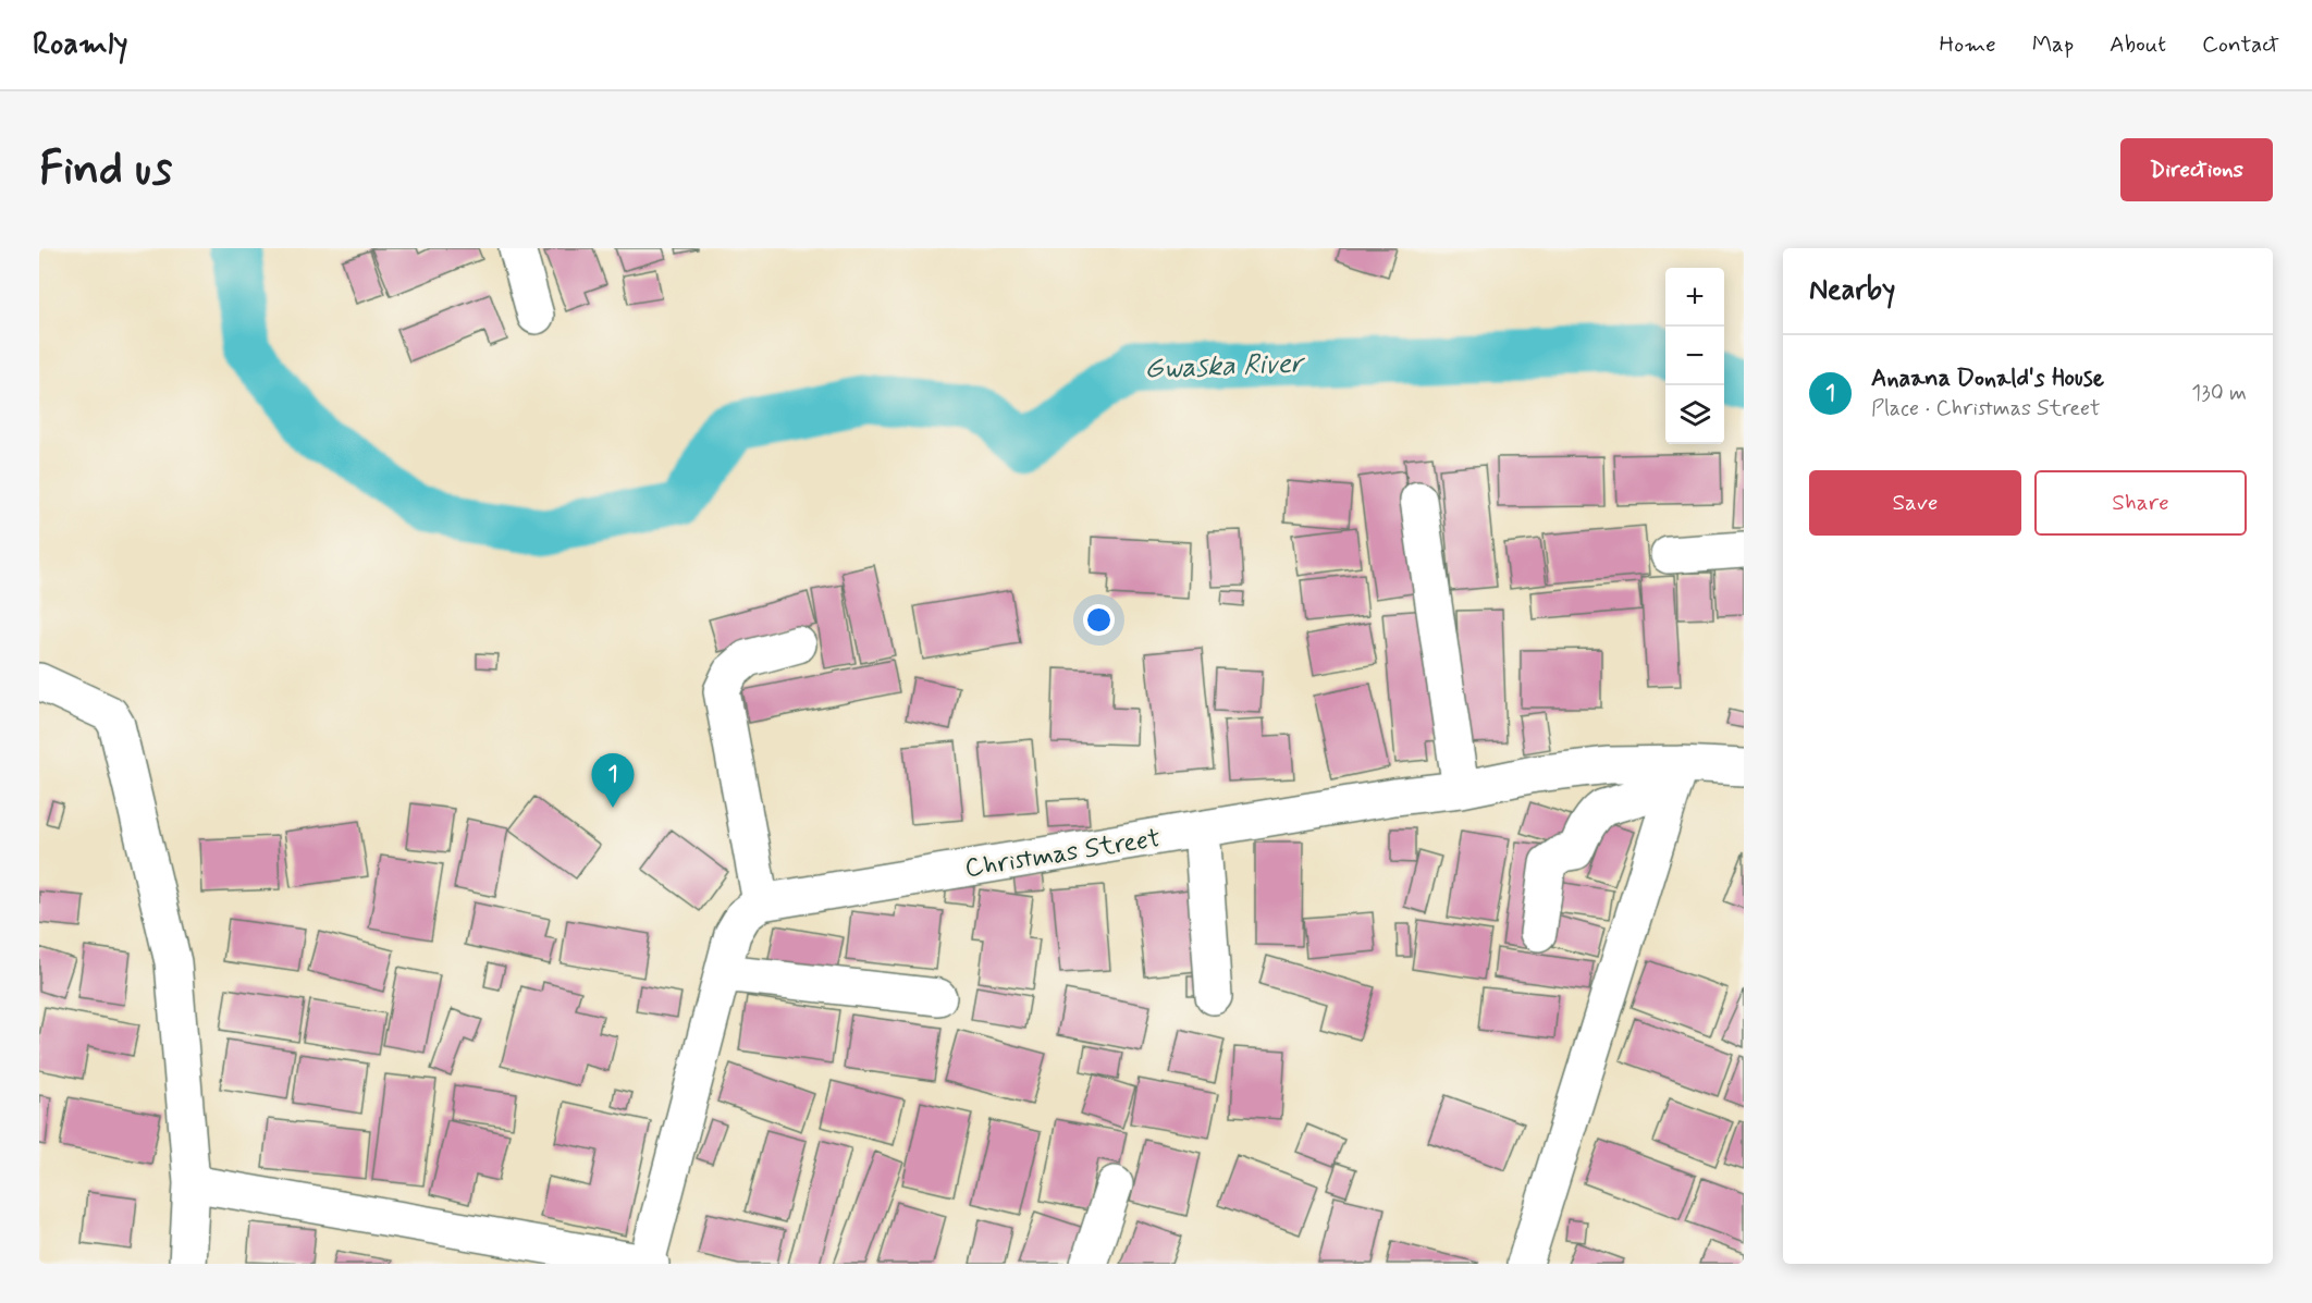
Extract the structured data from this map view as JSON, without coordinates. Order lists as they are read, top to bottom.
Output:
{
  "streets": {
    "street": ["Christmas Street"]
  },
  "water": ["Gwaska River"],
  "page": {
    "header": "Roamly",
    "nav": [
      "Home",
      "Map",
      "About",
      "Contact"
    ],
    "buttons": [
      "Directions",
      ["Save", "Share"]
    ],
    "title": "Find us",
    "heading": "Nearby",
    "map_buttons": ["+", "−"],
    "list": [
      {
        "mark": "1",
        "name": "Anaana Donald's House",
        "note": "Place · Christmas Street",
        "value": "130 m"
      }
    ],
    "pins": "1"
  }
}
